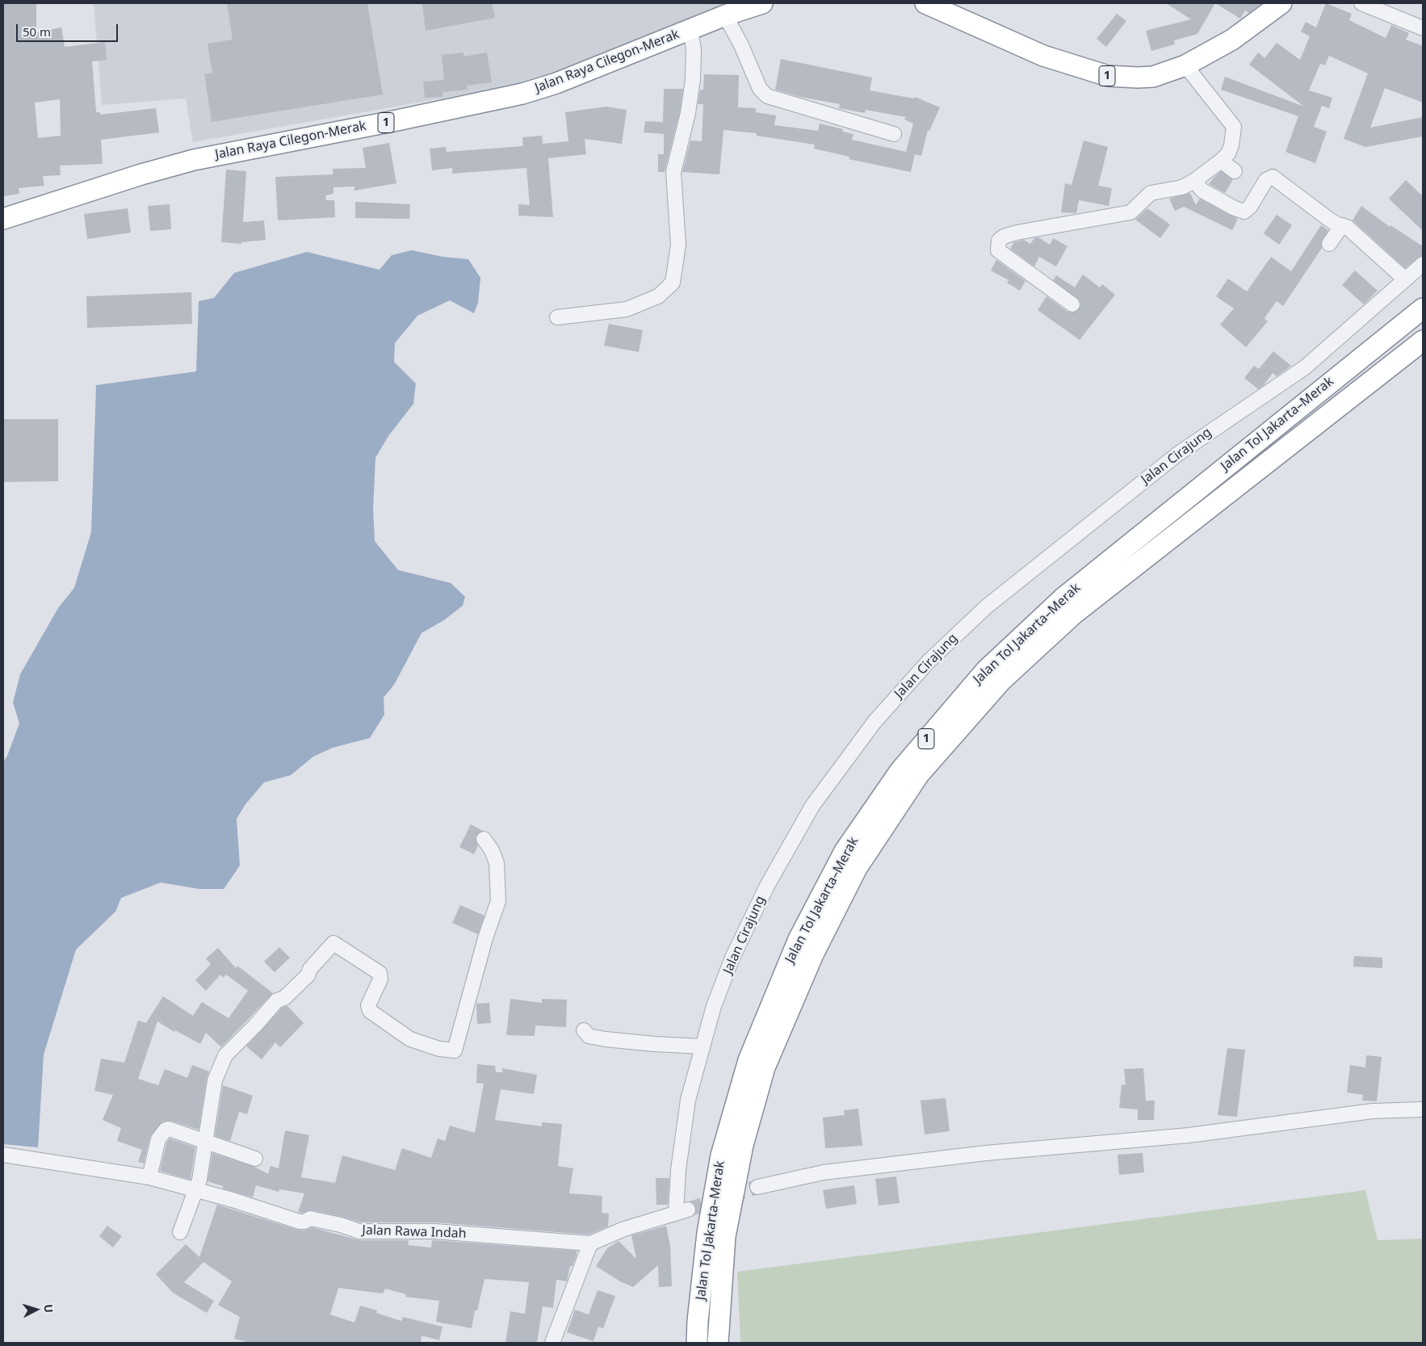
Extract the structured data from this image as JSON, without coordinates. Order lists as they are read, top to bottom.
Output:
{
  "streets": {
    "highway": ["Jalan Raya Cilegon-Merak", "1", "Jalan Tol Jakarta–Merak"],
    "street": ["Jalan Cirajung", "Jalan Rawa Indah"]
  },
  "crossings": [
    ["Jalan Cirajung", "Jalan Rawa Indah"]
  ],
  "scale_bar": "50 m",
  "north": "right"
}
